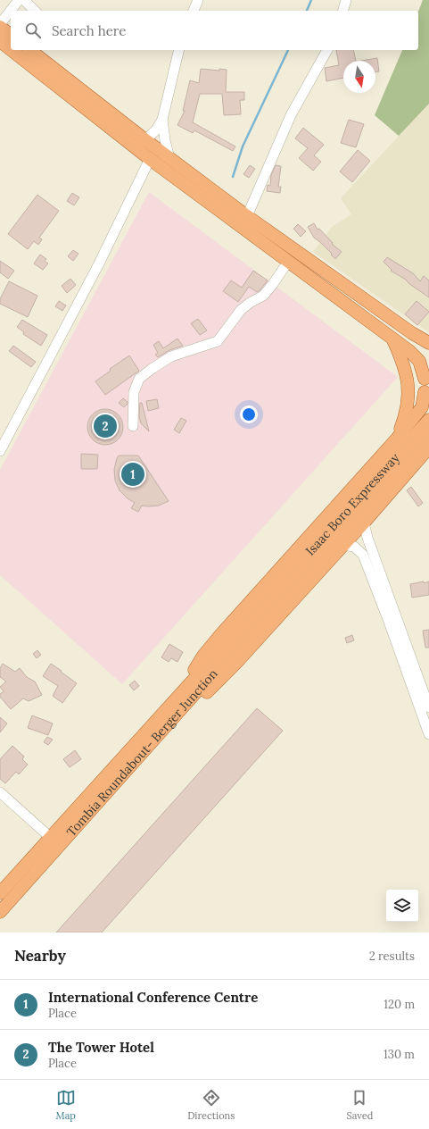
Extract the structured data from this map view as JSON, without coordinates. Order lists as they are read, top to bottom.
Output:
{
  "streets": {
    "main road": ["Isaac Boro Expressway", "Tombia Roundabout- Berger Junction"]
  },
  "crossings": [
    ["Isaac Boro Expressway", "Tombia Roundabout- Berger Junction"]
  ],
  "north": "bottom",
  "page": {
    "search": "Search here",
    "pins": ["2", "1"],
    "heading": ["Nearby", "2 results"],
    "list": [
      {
        "mark": "1",
        "name": "International Conference Centre",
        "note": "Place",
        "value": "120 m"
      },
      {
        "mark": "2",
        "name": "The Tower Hotel",
        "note": "Place",
        "value": "130 m"
      }
    ],
    "nav": ["Map", "Directions", "Saved"]
  }
}
